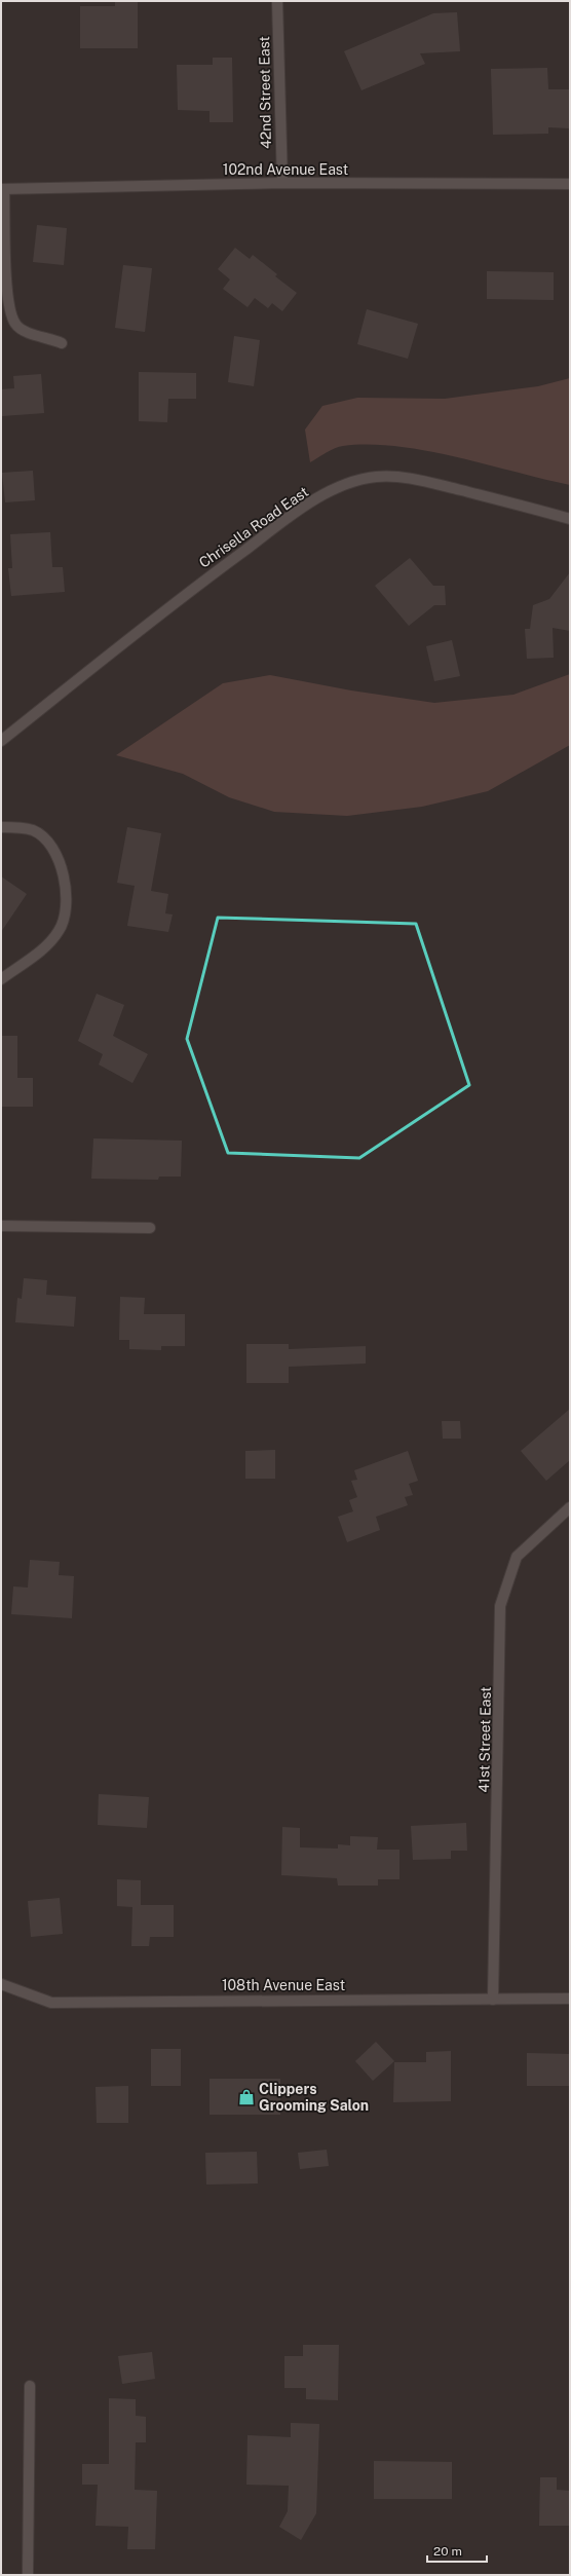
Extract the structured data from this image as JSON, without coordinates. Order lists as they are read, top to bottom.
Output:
{
  "streets": {
    "street": [
      "42nd Street East",
      "102nd Avenue East",
      "Chrisella Road East",
      "41st Street East",
      "108th Avenue East"
    ]
  },
  "crossings": [
    ["42nd Street East", "102nd Avenue East"],
    ["41st Street East", "108th Avenue East"]
  ],
  "places": {
    "shop": ["Clippers Grooming Salon"]
  },
  "scale_bar": "20 m"
}
